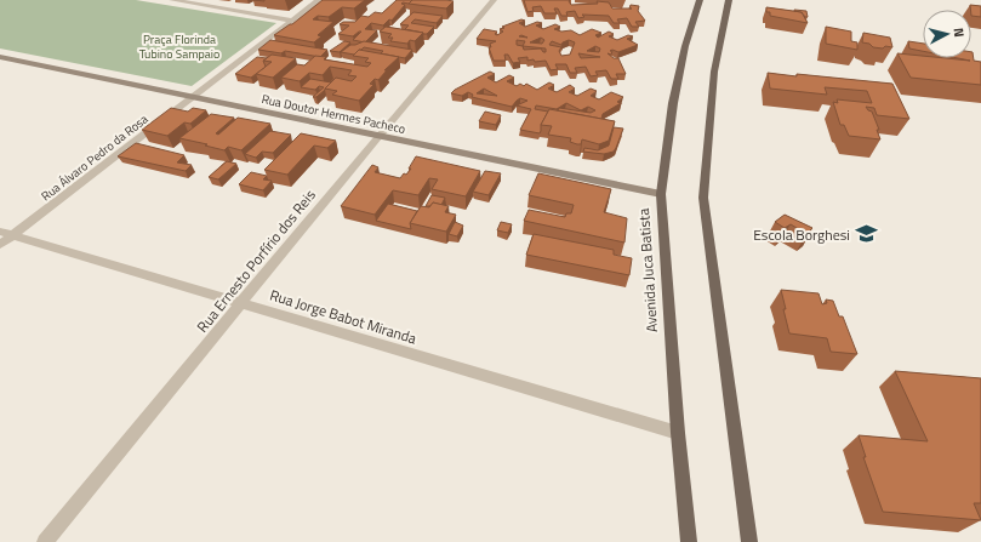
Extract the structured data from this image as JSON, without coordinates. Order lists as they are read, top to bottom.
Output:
{
  "streets": {
    "main road": ["Avenida Juca Batista"],
    "street": [
      "Rua Doutor Hermes Pacheco",
      "Rua Álvaro Pedro da Rosa",
      "Rua Ernesto Porfírio dos Reis",
      "Rua Jorge Babot Miranda"
    ]
  },
  "crossings": [
    ["Rua Doutor Hermes Pacheco", "Rua Álvaro Pedro da Rosa"],
    ["Rua Doutor Hermes Pacheco", "Rua Ernesto Porfírio dos Reis"],
    ["Rua Doutor Hermes Pacheco", "Avenida Juca Batista"],
    ["Rua Álvaro Pedro da Rosa", "Rua Jorge Babot Miranda"],
    ["Rua Ernesto Porfírio dos Reis", "Rua Jorge Babot Miranda"],
    ["Avenida Juca Batista", "Rua Jorge Babot Miranda"]
  ],
  "parks": ["Praça Florinda Tubino Sampaio"],
  "places": {
    "school or university": ["Escola Borghesi"]
  },
  "north": "right"
}
